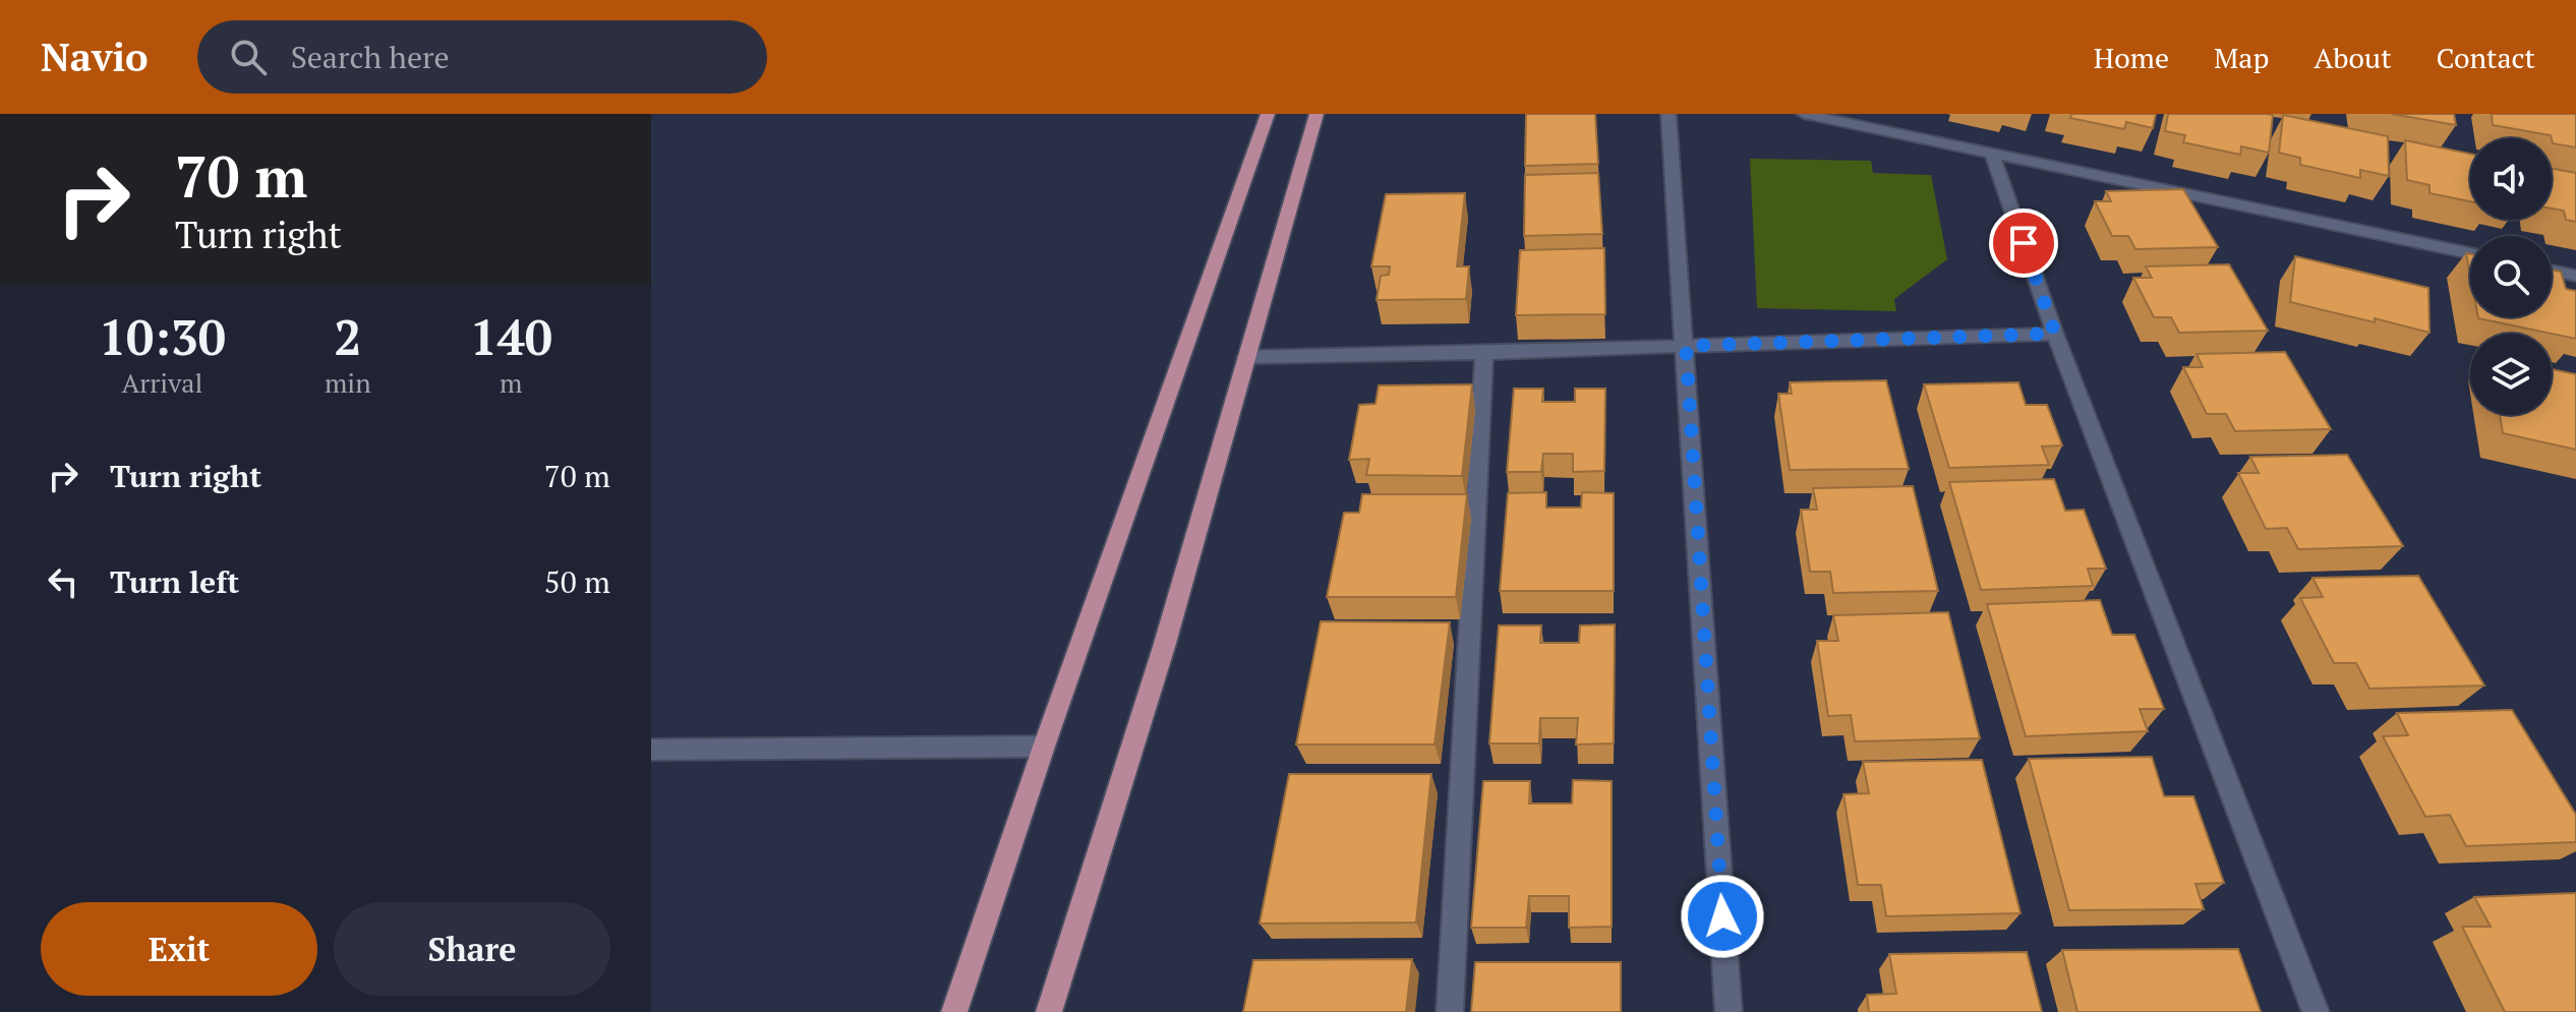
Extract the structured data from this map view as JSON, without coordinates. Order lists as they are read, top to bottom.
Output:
{
  "page": {
    "header": "Navio",
    "search": "Search here",
    "nav": [
      "Home",
      "Map",
      "About",
      "Contact"
    ],
    "turn": ["70 m", "Turn right"],
    "eta": [
      "10:30",
      "Arrival",
      "2",
      "min",
      "140",
      "m"
    ],
    "list": [
      {
        "name": "Turn right",
        "value": "70 m"
      },
      {
        "name": "Turn left",
        "value": "50 m"
      }
    ],
    "buttons": ["Exit", "Share"]
  }
}
